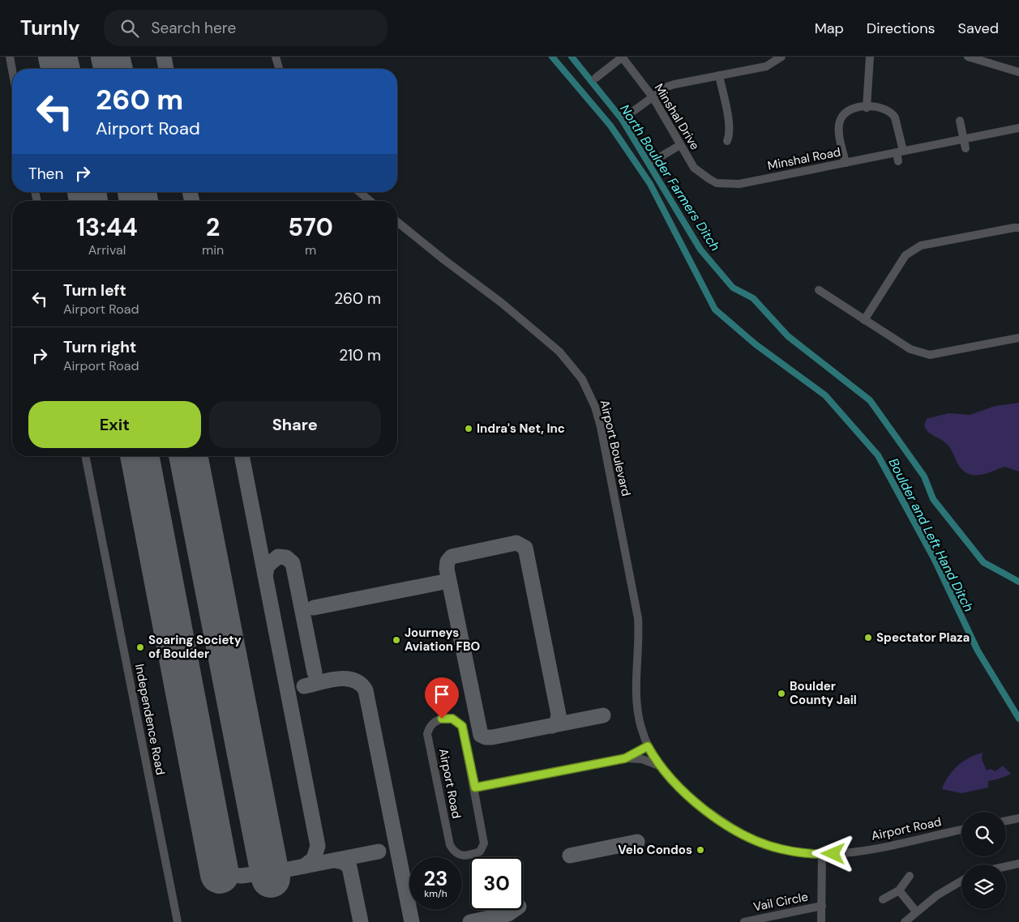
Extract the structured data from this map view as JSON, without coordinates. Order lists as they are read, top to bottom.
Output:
{
  "streets": {
    "street": [
      "Minshal Drive",
      "Minshal Road",
      "Airport Boulevard",
      "Independence Road",
      "Airport Road",
      "Vail Circle"
    ]
  },
  "crossings": [
    ["Minshal Drive", "Minshal Road"],
    ["Airport Boulevard", "Airport Road"],
    ["Airport Road", "Vail Circle"]
  ],
  "water": ["North Boulder Farmers Ditch", "Boulder and Left Hand Ditch"],
  "places": [
    "Indra's Net, Inc",
    "Spectator Plaza",
    "Journeys Aviation FBO",
    "Soaring Society of Boulder",
    "Boulder County Jail",
    "Velo Condos"
  ],
  "page": {
    "header": "Turnly",
    "search": "Search here",
    "nav": ["Map", "Directions", "Saved"],
    "turn": ["260 m", "Airport Road"],
    "then": "Then",
    "eta": [
      "13:44",
      "Arrival",
      "2",
      "min",
      "570",
      "m"
    ],
    "list": [
      {
        "name": "Turn left",
        "note": "Airport Road",
        "value": "260 m"
      },
      {
        "name": "Turn right",
        "note": "Airport Road",
        "value": "210 m"
      }
    ],
    "buttons": ["Exit", "Share"],
    "speed": "23 km/h",
    "limit": "30"
  }
}
